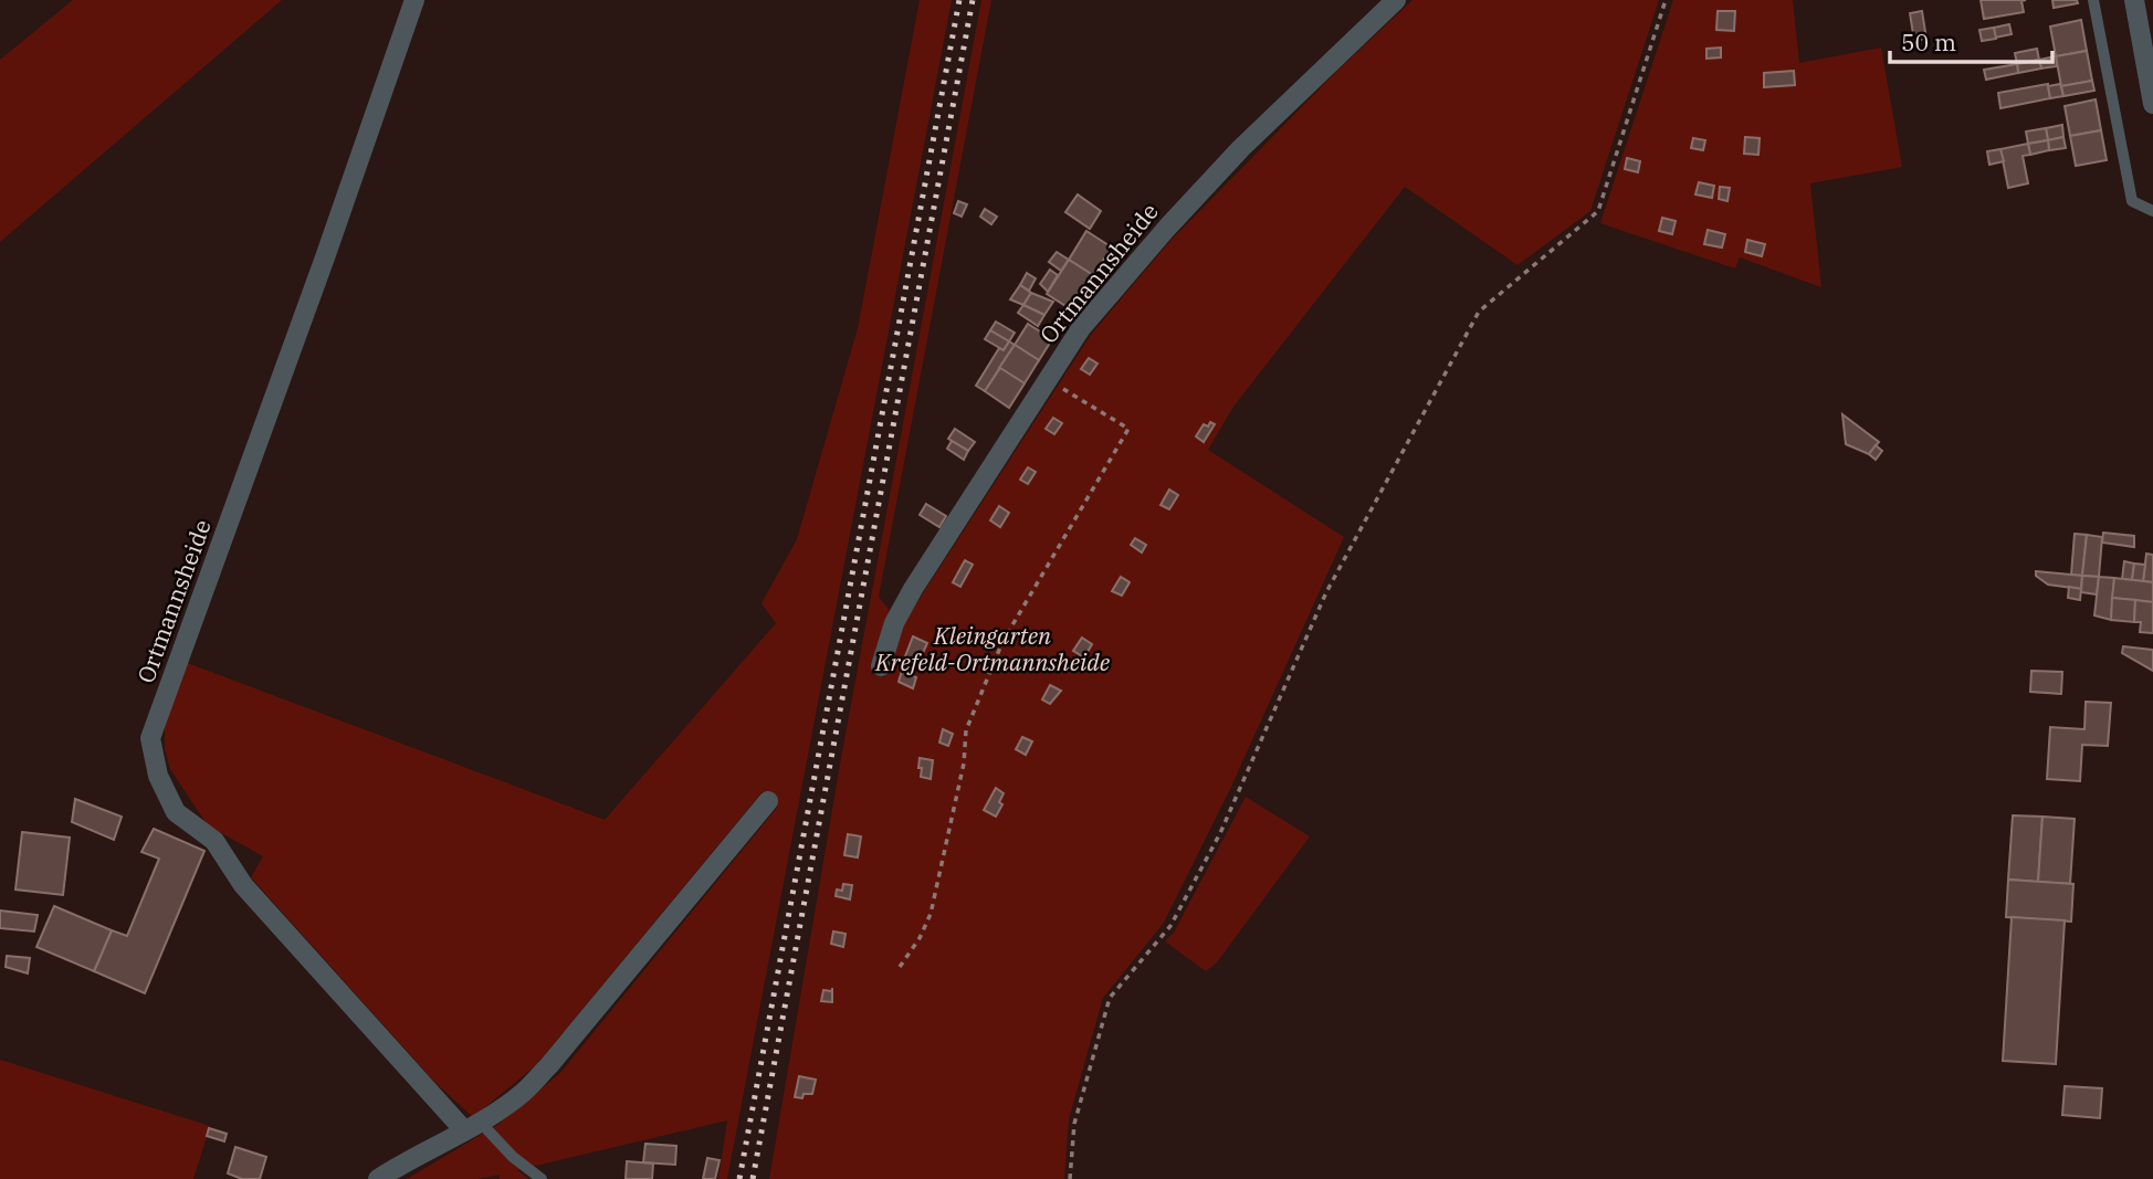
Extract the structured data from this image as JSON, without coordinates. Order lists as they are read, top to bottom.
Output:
{
  "streets": {
    "street": ["Ortmannsheide"]
  },
  "parks": ["Kleingarten Krefeld-Ortmannsheide"],
  "scale_bar": "50 m"
}
